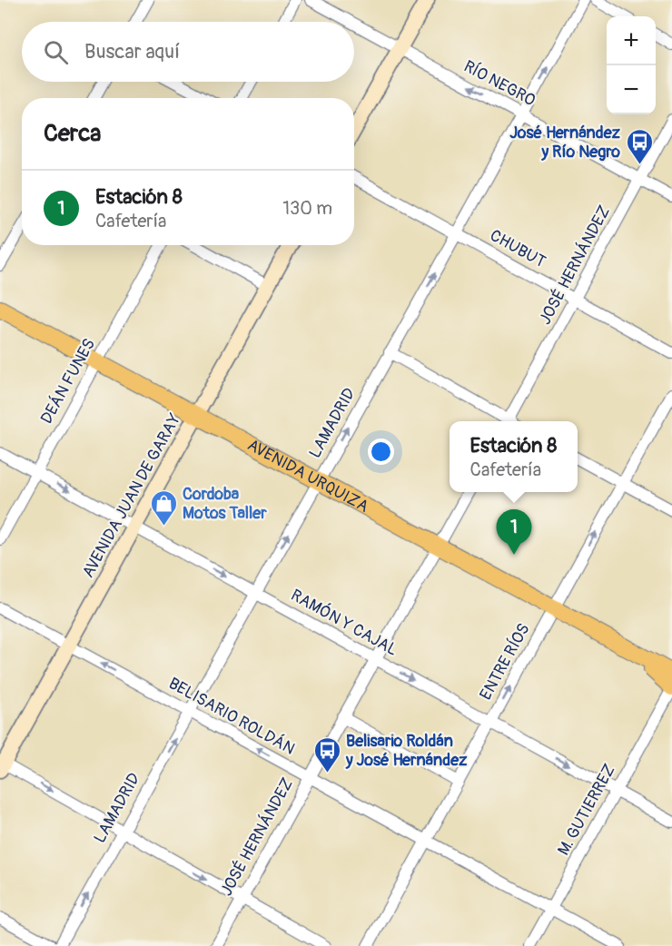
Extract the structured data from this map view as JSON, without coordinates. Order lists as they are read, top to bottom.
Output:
{
  "streets": {
    "main road": ["AVENIDA URQUIZA"],
    "street": [
      "RÍO NEGRO",
      "CHUBUT",
      "JOSÉ HERNÁNDEZ",
      "DEÁN FUNES",
      "LAMADRID",
      "AVENIDA JUAN DE GARAY",
      "RAMÓN Y CAJAL",
      "ENTRE RÍOS",
      "BELISARIO ROLDÁN",
      "M. GUTIERREZ"
    ]
  },
  "crossings": [
    ["RÍO NEGRO", "JOSÉ HERNÁNDEZ"],
    ["RÍO NEGRO", "LAMADRID"],
    ["CHUBUT", "JOSÉ HERNÁNDEZ"],
    ["CHUBUT", "LAMADRID"],
    ["JOSÉ HERNÁNDEZ", "AVENIDA URQUIZA"],
    ["JOSÉ HERNÁNDEZ", "RAMÓN Y CAJAL"],
    ["JOSÉ HERNÁNDEZ", "BELISARIO ROLDÁN"],
    ["DEÁN FUNES", "AVENIDA URQUIZA"],
    ["DEÁN FUNES", "RAMÓN Y CAJAL"],
    ["LAMADRID", "AVENIDA URQUIZA"],
    ["LAMADRID", "RAMÓN Y CAJAL"],
    ["LAMADRID", "BELISARIO ROLDÁN"],
    ["AVENIDA URQUIZA", "AVENIDA JUAN DE GARAY"],
    ["AVENIDA URQUIZA", "ENTRE RÍOS"],
    ["AVENIDA URQUIZA", "M. GUTIERREZ"],
    ["AVENIDA JUAN DE GARAY", "RAMÓN Y CAJAL"],
    ["AVENIDA JUAN DE GARAY", "BELISARIO ROLDÁN"],
    ["RAMÓN Y CAJAL", "ENTRE RÍOS"],
    ["RAMÓN Y CAJAL", "M. GUTIERREZ"],
    ["ENTRE RÍOS", "BELISARIO ROLDÁN"],
    ["BELISARIO ROLDÁN", "M. GUTIERREZ"]
  ],
  "one_way": [
    "LAMADRID",
    "RAMÓN Y CAJAL",
    "ENTRE RÍOS",
    "BELISARIO ROLDÁN"
  ],
  "places": {
    "bus stop": ["José Hernández y Río Negro", "Belisario Roldán y José Hernández"],
    "shop": ["Cordoba Motos Taller"]
  },
  "page": {
    "map_buttons": ["+", "−"],
    "search": "Buscar aquí",
    "heading": "Cerca",
    "list": [
      {
        "mark": "1",
        "name": "Estación 8",
        "note": "Cafetería",
        "value": "130 m"
      }
    ],
    "popup": ["Estación 8", "Cafetería"],
    "pins": "1"
  }
}
